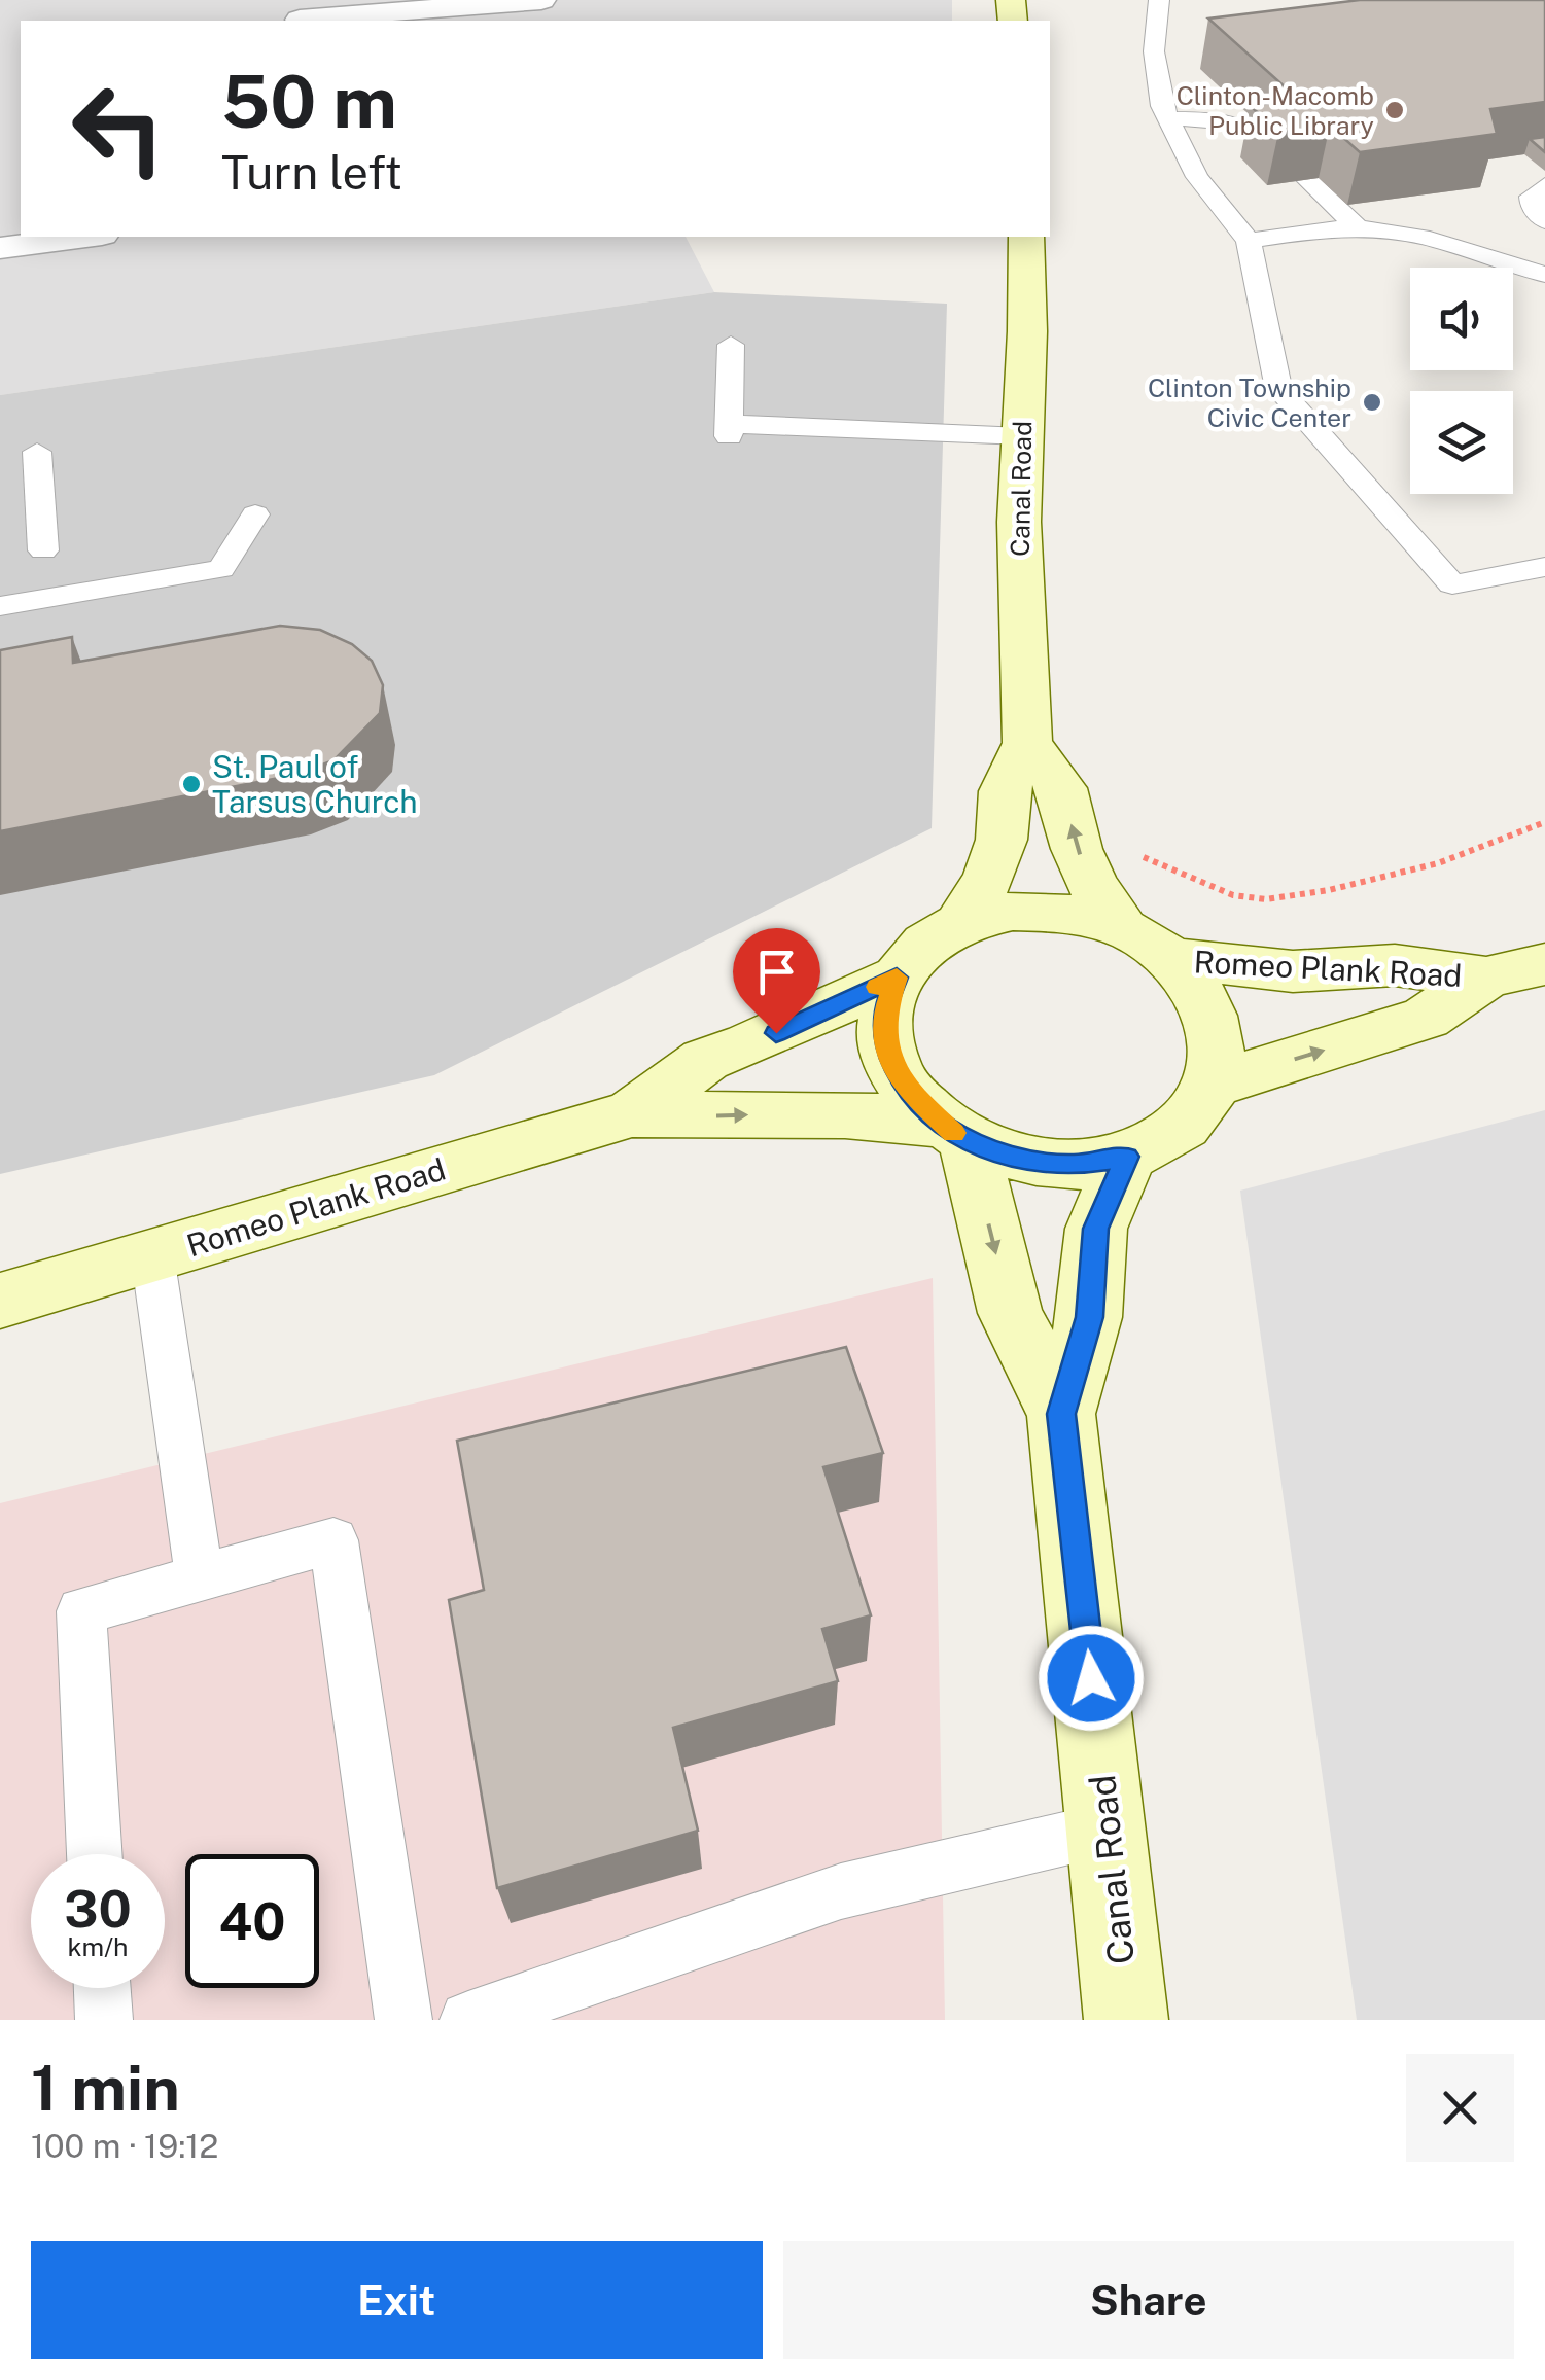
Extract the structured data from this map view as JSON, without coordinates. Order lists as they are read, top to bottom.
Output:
{
  "streets": {
    "street": ["Canal Road", "Romeo Plank Road"]
  },
  "crossings": [
    ["Canal Road", "Romeo Plank Road"]
  ],
  "places": ["Clinton-Macomb Public Library", "Clinton Township Civic Center", "St. Paul of Tarsus Church"],
  "page": {
    "turn": ["50 m", "Turn left"],
    "speed": "30 km/h",
    "limit": "40",
    "heading": ["1 min", "100 m · 19:12"],
    "buttons": ["Exit", "Share"]
  }
}
